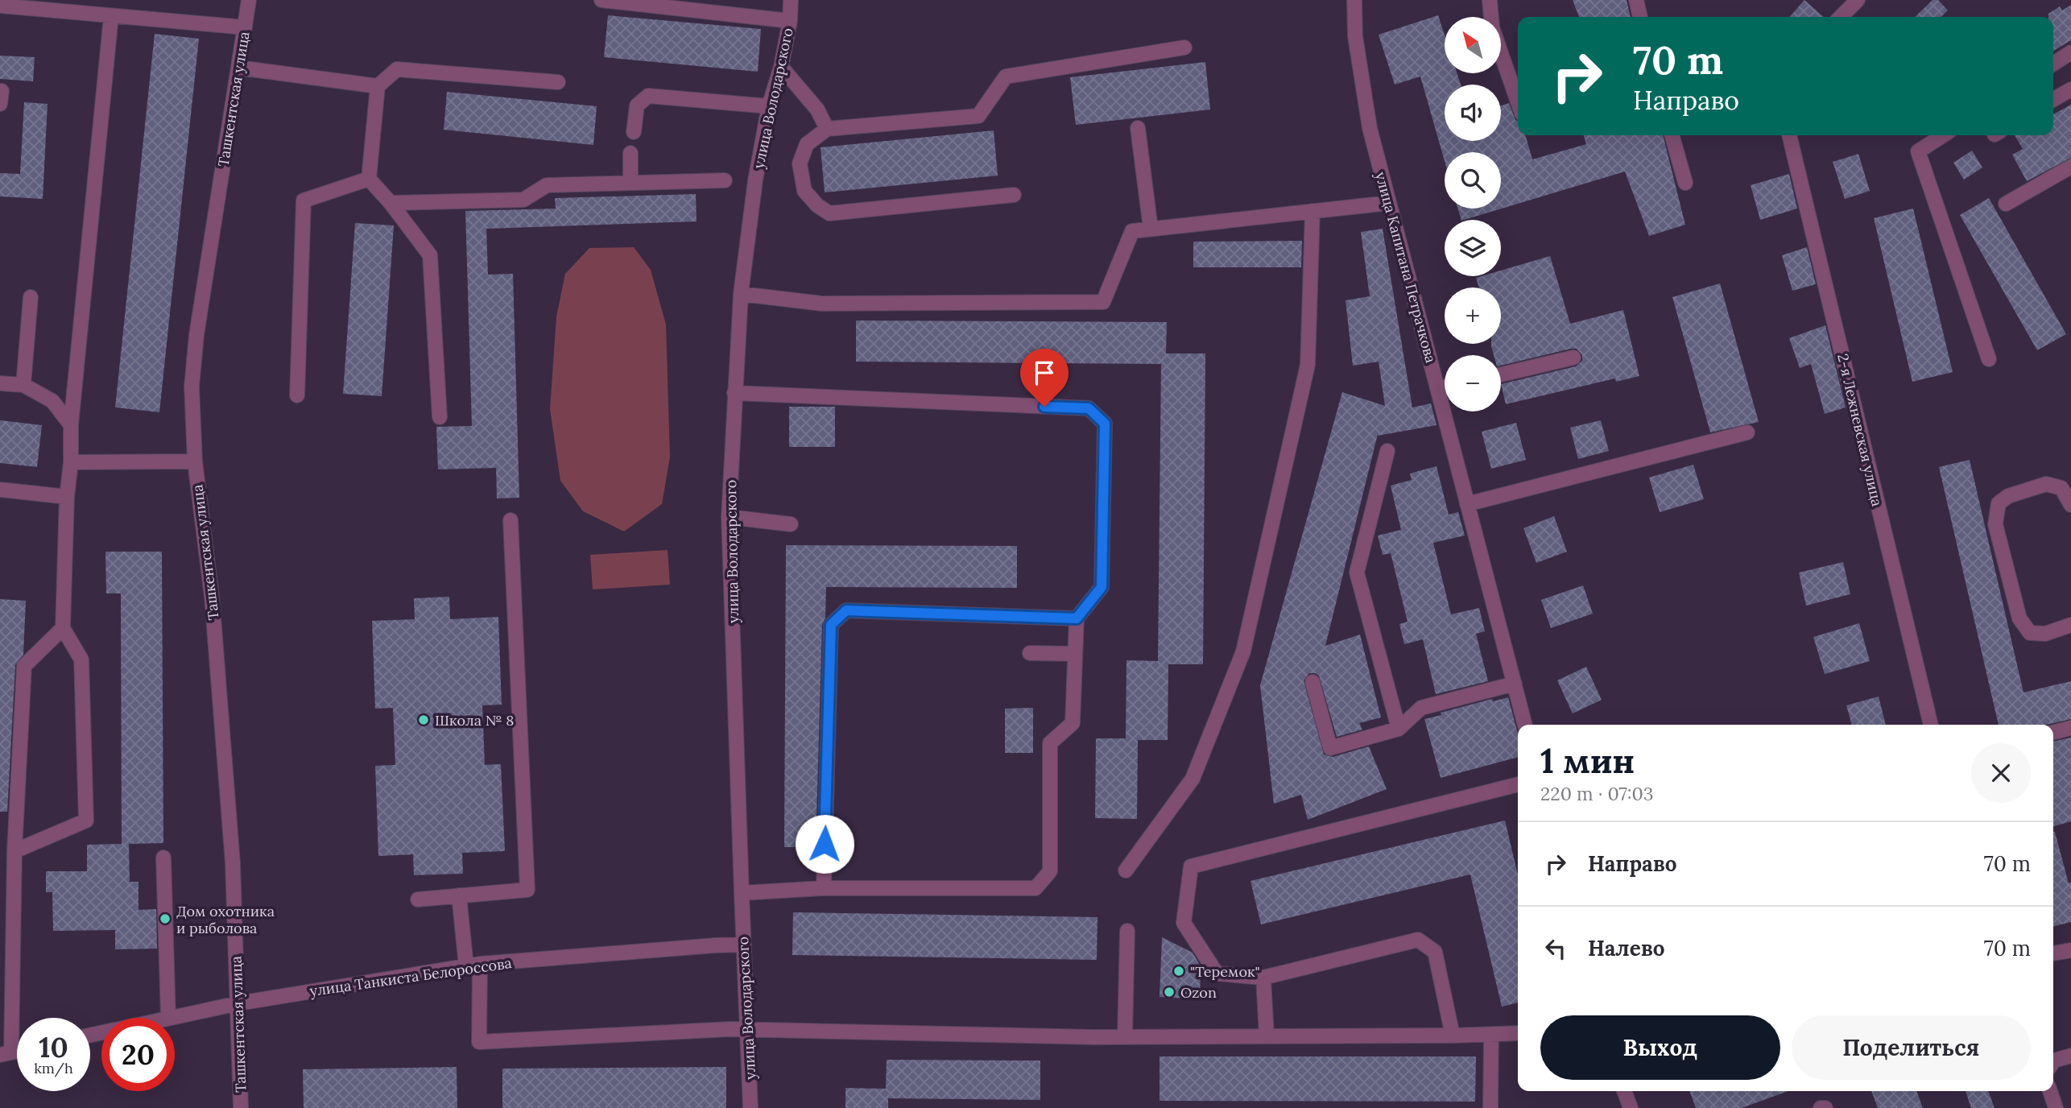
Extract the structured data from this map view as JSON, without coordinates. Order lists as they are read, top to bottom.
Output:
{
  "streets": {
    "street": [
      "улица Володарского",
      "Ташкентская улица",
      "улица Капитана Петрачкова",
      "2-я Лежневская улица",
      "улица Танкиста Белороссова"
    ]
  },
  "crossings": [
    ["улица Володарского", "улица Танкиста Белороссова"],
    ["Ташкентская улица", "улица Танкиста Белороссова"]
  ],
  "places": [
    "Школа № 8",
    "Дом охотника и рыболова",
    "\"Теремок\"",
    "Ozon"
  ],
  "north": "top left",
  "page": {
    "map_buttons": ["+", "−"],
    "turn": ["70 m", "Направо"],
    "heading": ["1 мин", "220 m · 07:03"],
    "list": [
      {
        "name": "Направо",
        "value": "70 m"
      },
      {
        "name": "Налево",
        "value": "70 m"
      }
    ],
    "buttons": ["Выход", "Поделиться"],
    "speed": "10 km/h",
    "limit": "20"
  }
}
